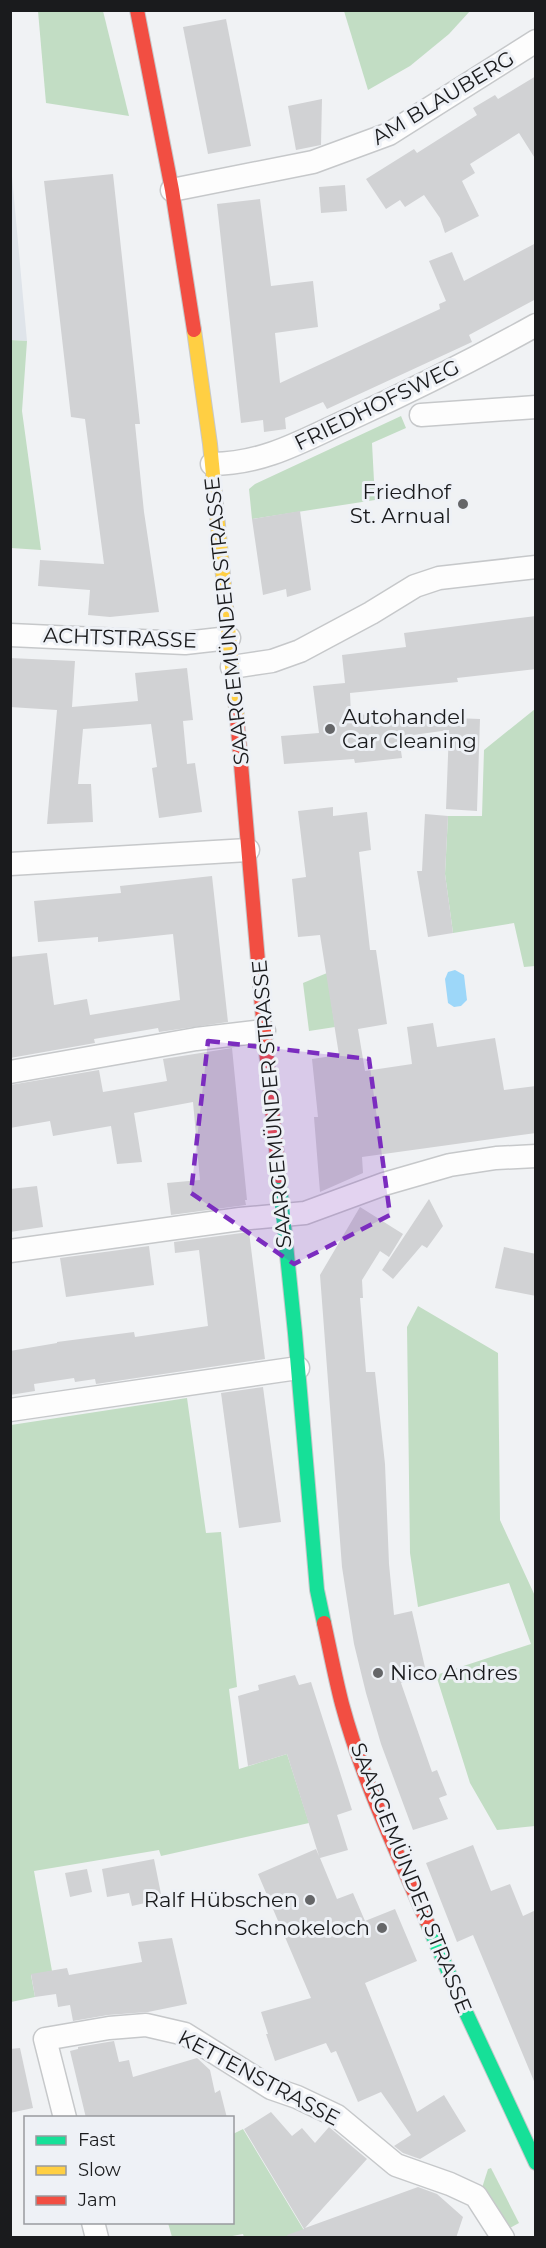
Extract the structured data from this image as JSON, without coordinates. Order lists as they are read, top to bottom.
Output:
{
  "streets": {
    "street": [
      "AM BLAUBERG",
      "FRIEDHOFSWEG",
      "SAARGEMÜNDER STRASSE",
      "ACHTSTRASSE",
      "KETTENSTRASSE"
    ]
  },
  "crossings": [
    ["AM BLAUBERG", "SAARGEMÜNDER STRASSE"],
    ["FRIEDHOFSWEG", "SAARGEMÜNDER STRASSE"],
    ["SAARGEMÜNDER STRASSE", "ACHTSTRASSE"]
  ],
  "places": [
    "Friedhof St. Arnual",
    "Autohandel Car Cleaning",
    "Nico Andres",
    "Ralf Hübschen",
    "Schnokeloch"
  ],
  "legend": ["Fast", "Slow", "Jam"]
}
